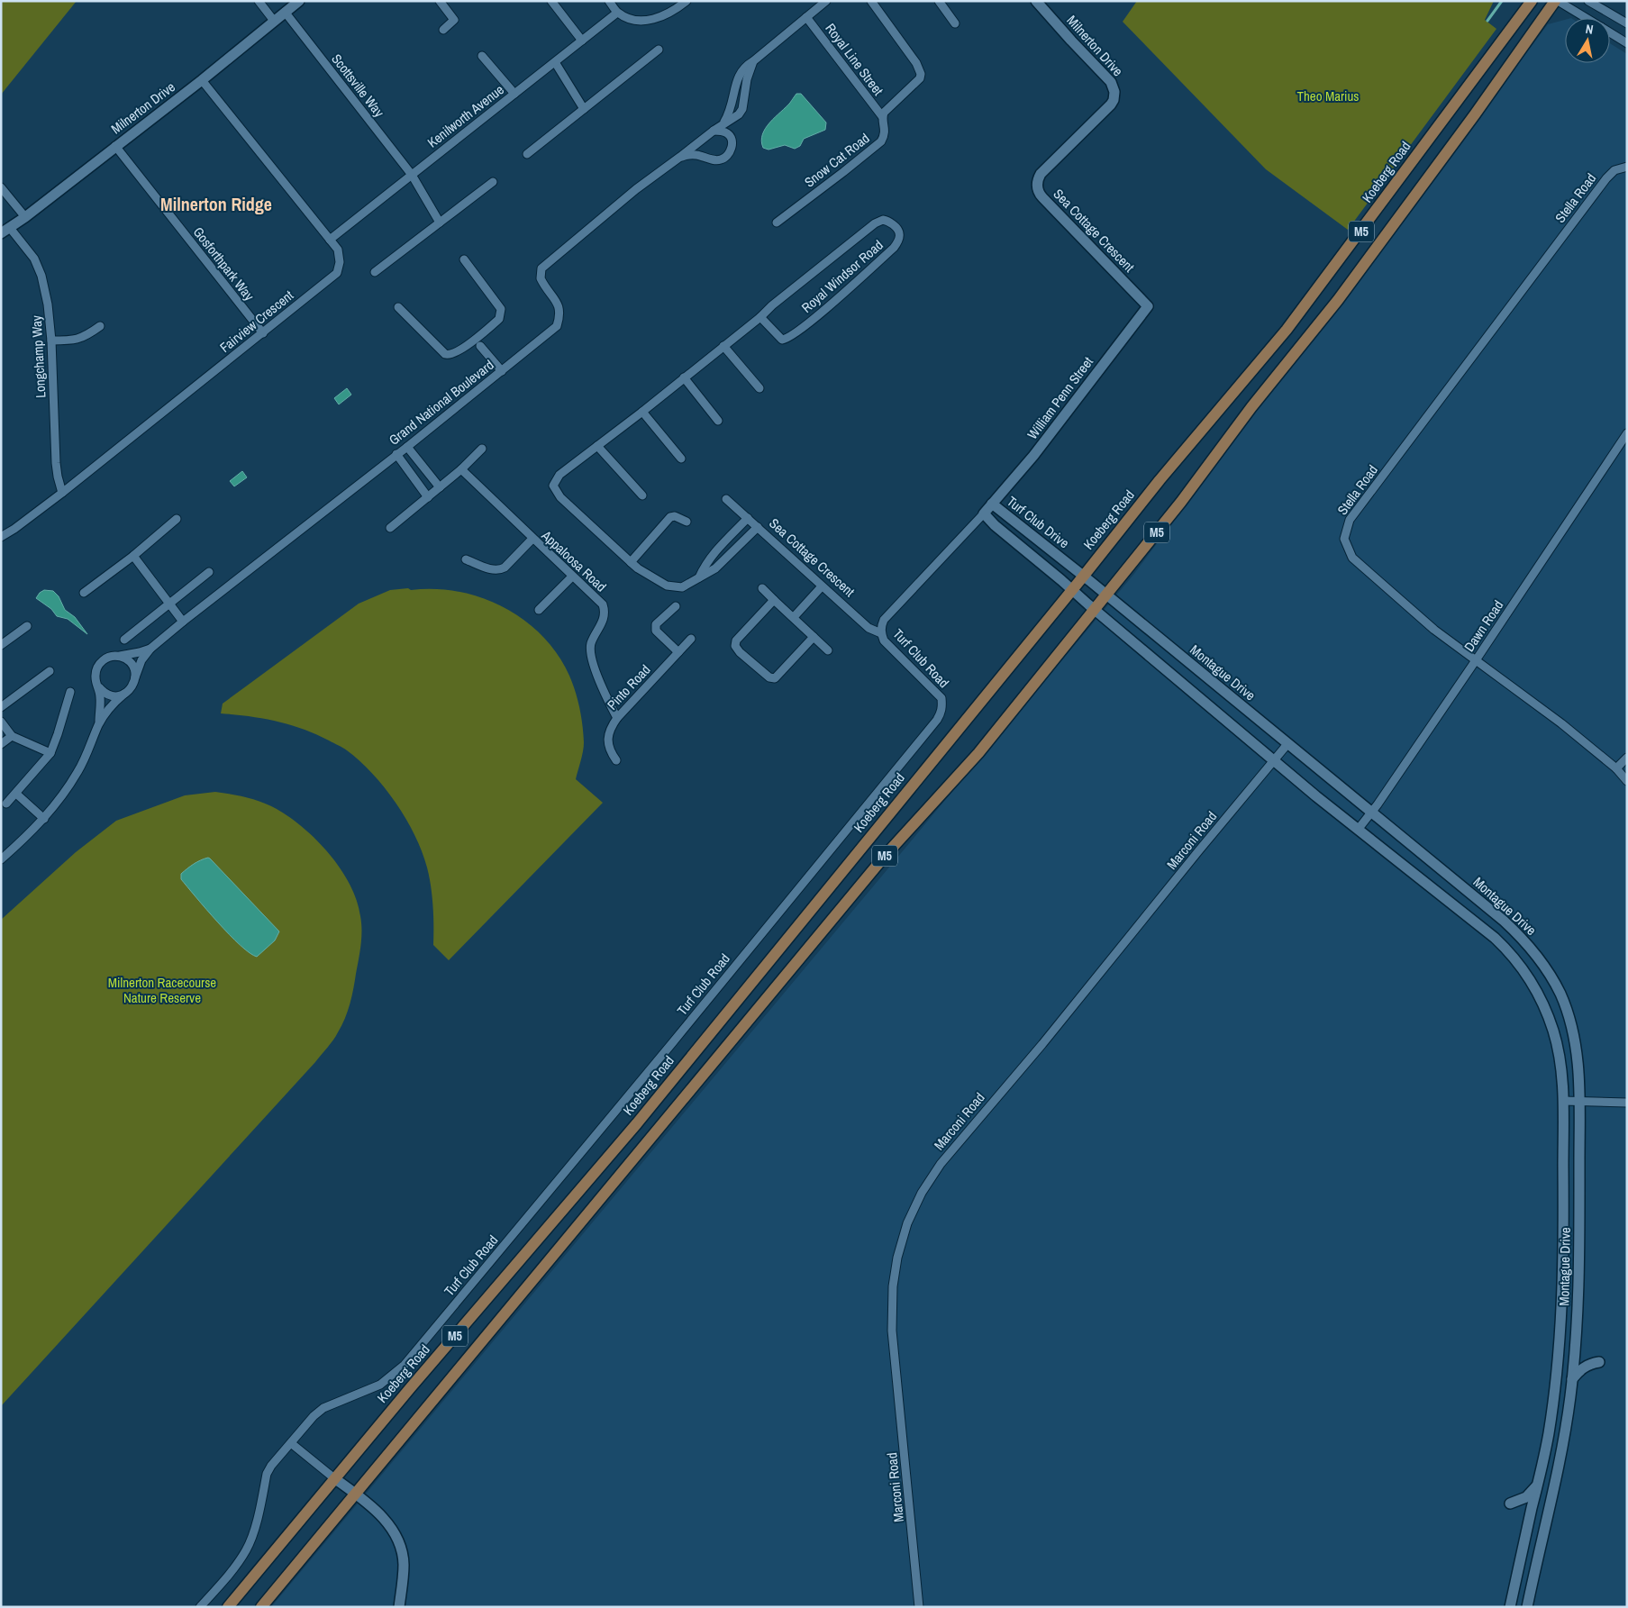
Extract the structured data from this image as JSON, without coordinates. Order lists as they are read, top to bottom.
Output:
{
  "streets": {
    "main road": [
      "Milnerton Drive",
      "Koeberg Road",
      "Sea Cottage Crescent",
      "M5",
      "William Penn Street",
      "Turf Club Drive",
      "Montague Drive"
    ],
    "street": [
      "Royal Line Street",
      "Scottsville Way",
      "Kenilworth Avenue",
      "Snow Cat Road",
      "Stella Road",
      "Gosforthpark Way",
      "Royal Windsor Road",
      "Fairview Crescent",
      "Longchamp Way",
      "Grand National Boulevard",
      "Appaloosa Road",
      "Dawn Road",
      "Turf Club Road",
      "Pinto Road",
      "Marconi Road"
    ]
  },
  "crossings": [
    ["Milnerton Drive", "Scottsville Way"],
    ["Milnerton Drive", "Sea Cottage Crescent"],
    ["Milnerton Drive", "Gosforthpark Way"],
    ["Milnerton Drive", "Fairview Crescent"],
    ["Milnerton Drive", "Longchamp Way"],
    ["Royal Line Street", "Snow Cat Road"],
    ["Royal Line Street", "Grand National Boulevard"],
    ["Scottsville Way", "Kenilworth Avenue"],
    ["Kenilworth Avenue", "Fairview Crescent"],
    ["Koeberg Road", "Turf Club Drive"],
    ["Koeberg Road", "Montague Drive"],
    ["Stella Road", "Dawn Road"],
    ["Sea Cottage Crescent", "Royal Windsor Road"],
    ["Sea Cottage Crescent", "William Penn Street"],
    ["Sea Cottage Crescent", "Turf Club Road"],
    ["M5", "Montague Drive"],
    ["Gosforthpark Way", "Fairview Crescent"],
    ["Fairview Crescent", "Longchamp Way"],
    ["William Penn Street", "Turf Club Drive"],
    ["Turf Club Drive", "Turf Club Road"],
    ["Turf Club Drive", "Montague Drive"],
    ["Appaloosa Road", "Pinto Road"],
    ["Dawn Road", "Montague Drive"],
    ["Montague Drive", "Marconi Road"]
  ],
  "districts": ["Milnerton Ridge"],
  "parks": ["Theo Marius", "Milnerton Racecourse Nature Reserve"],
  "north": "top"
}
